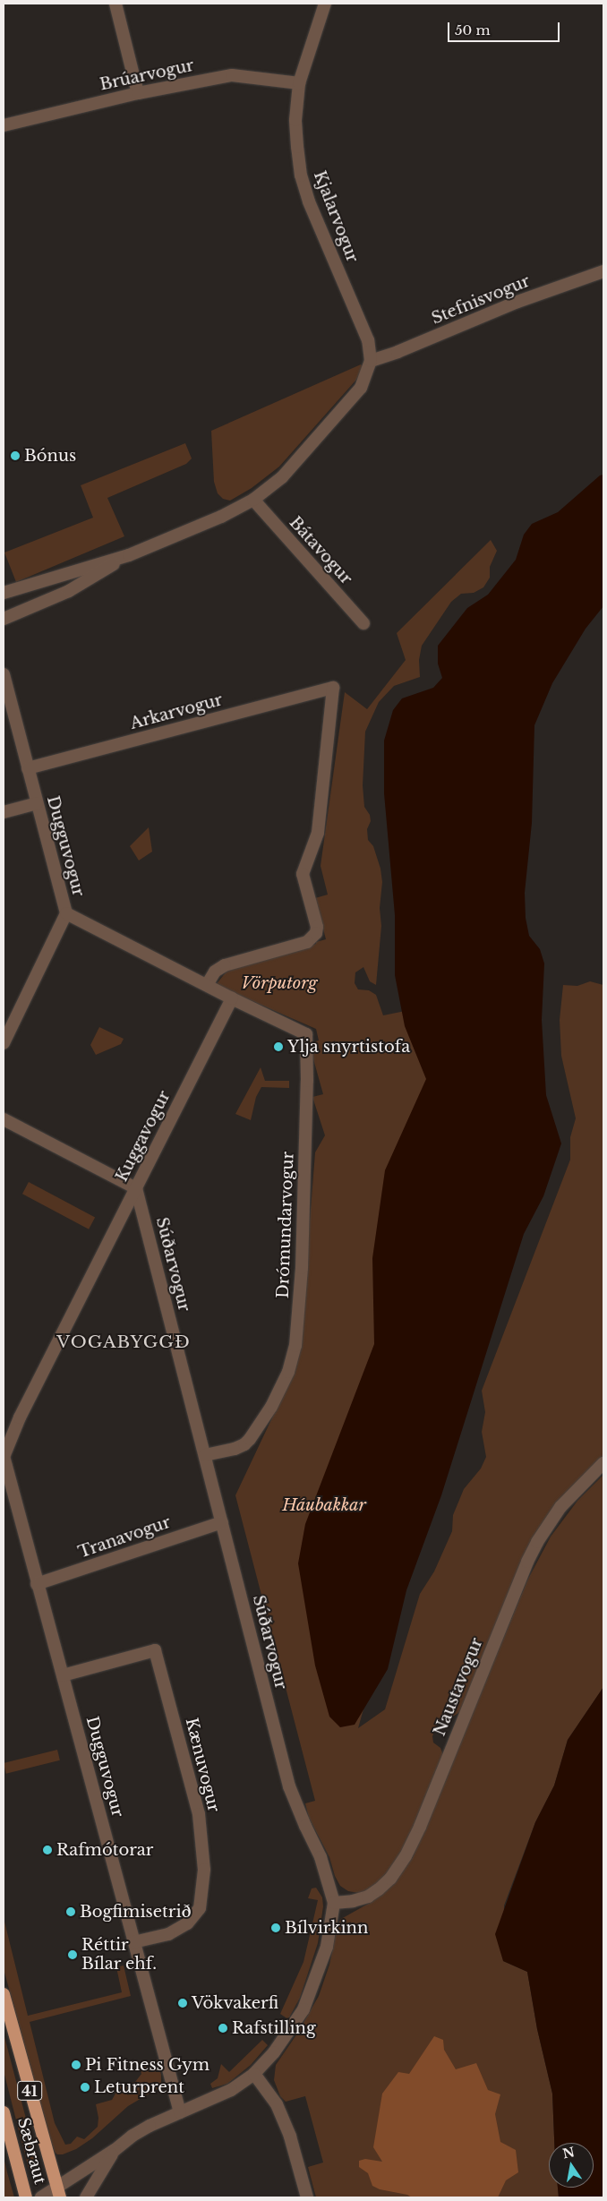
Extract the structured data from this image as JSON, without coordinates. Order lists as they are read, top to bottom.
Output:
{
  "streets": {
    "highway": ["41", "Sæbraut"],
    "street": [
      "Brúarvogur",
      "Kjalarvogur",
      "Stefnisvogur",
      "Bátavogur",
      "Arkarvogur",
      "Dugguvogur",
      "Kuggavogur",
      "Drómundarvogur",
      "Súðarvogur",
      "Tranavogur",
      "Naustavogur",
      "Kænuvogur"
    ]
  },
  "crossings": [
    ["Brúarvogur", "Kjalarvogur"],
    ["Kjalarvogur", "Stefnisvogur"],
    ["Arkarvogur", "Dugguvogur"],
    ["Dugguvogur", "Kuggavogur"],
    ["Dugguvogur", "Súðarvogur"],
    ["Dugguvogur", "Tranavogur"],
    ["Dugguvogur", "Kænuvogur"],
    ["Kuggavogur", "Drómundarvogur"],
    ["Kuggavogur", "Súðarvogur"],
    ["Drómundarvogur", "Súðarvogur"],
    ["Súðarvogur", "Tranavogur"],
    ["Súðarvogur", "Naustavogur"],
    ["Súðarvogur", "Sæbraut"]
  ],
  "districts": ["VOGABYGGÐ"],
  "parks": ["Vörputorg", "Háubakkar"],
  "places": [
    "Bónus",
    "Ylja snyrtistofa",
    "Rafmótorar",
    "Bogfimisetrið",
    "Bílvirkinn",
    "Réttir Bílar ehf.",
    "Vökvakerfi",
    "Rafstilling",
    "Pi Fitness Gym",
    "Leturprent"
  ],
  "scale_bar": "50 m",
  "north": "top"
}
